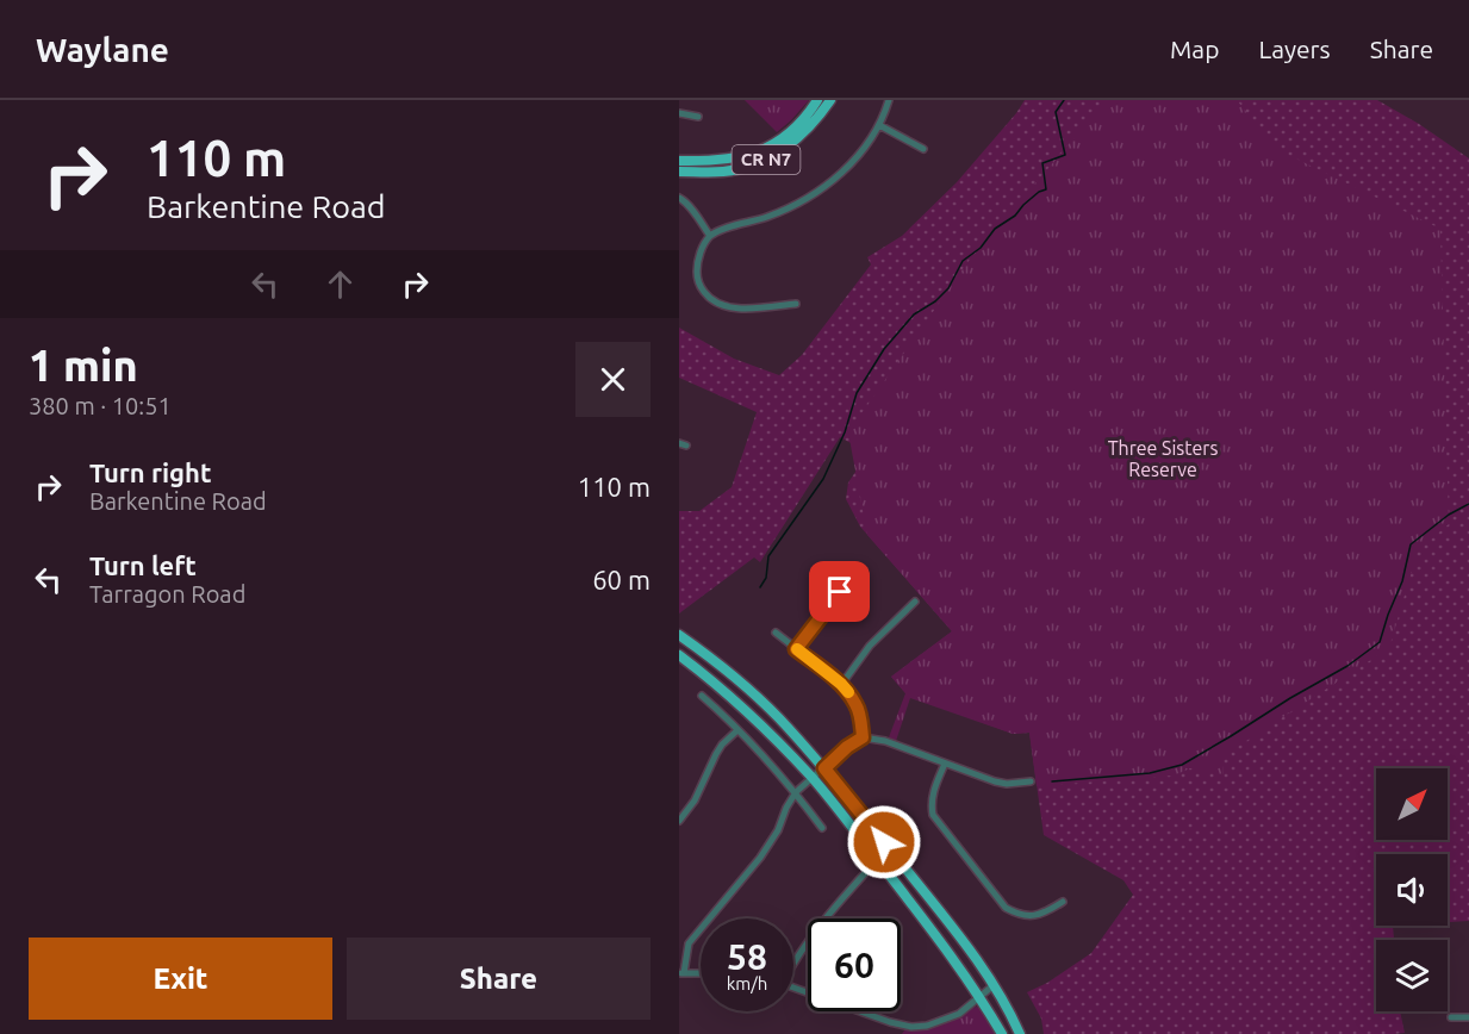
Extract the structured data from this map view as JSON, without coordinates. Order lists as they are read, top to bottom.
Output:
{
  "streets": {
    "main road": ["CR N7"]
  },
  "parks": ["Three Sisters Reserve"],
  "north": "top right",
  "page": {
    "header": "Waylane",
    "nav": ["Map", "Layers", "Share"],
    "turn": ["110 m", "Barkentine Road"],
    "heading": ["1 min", "380 m · 10:51"],
    "list": [
      {
        "name": "Turn right",
        "note": "Barkentine Road",
        "value": "110 m"
      },
      {
        "name": "Turn left",
        "note": "Tarragon Road",
        "value": "60 m"
      }
    ],
    "speed": "58 km/h",
    "limit": "60",
    "buttons": ["Exit", "Share"]
  }
}
